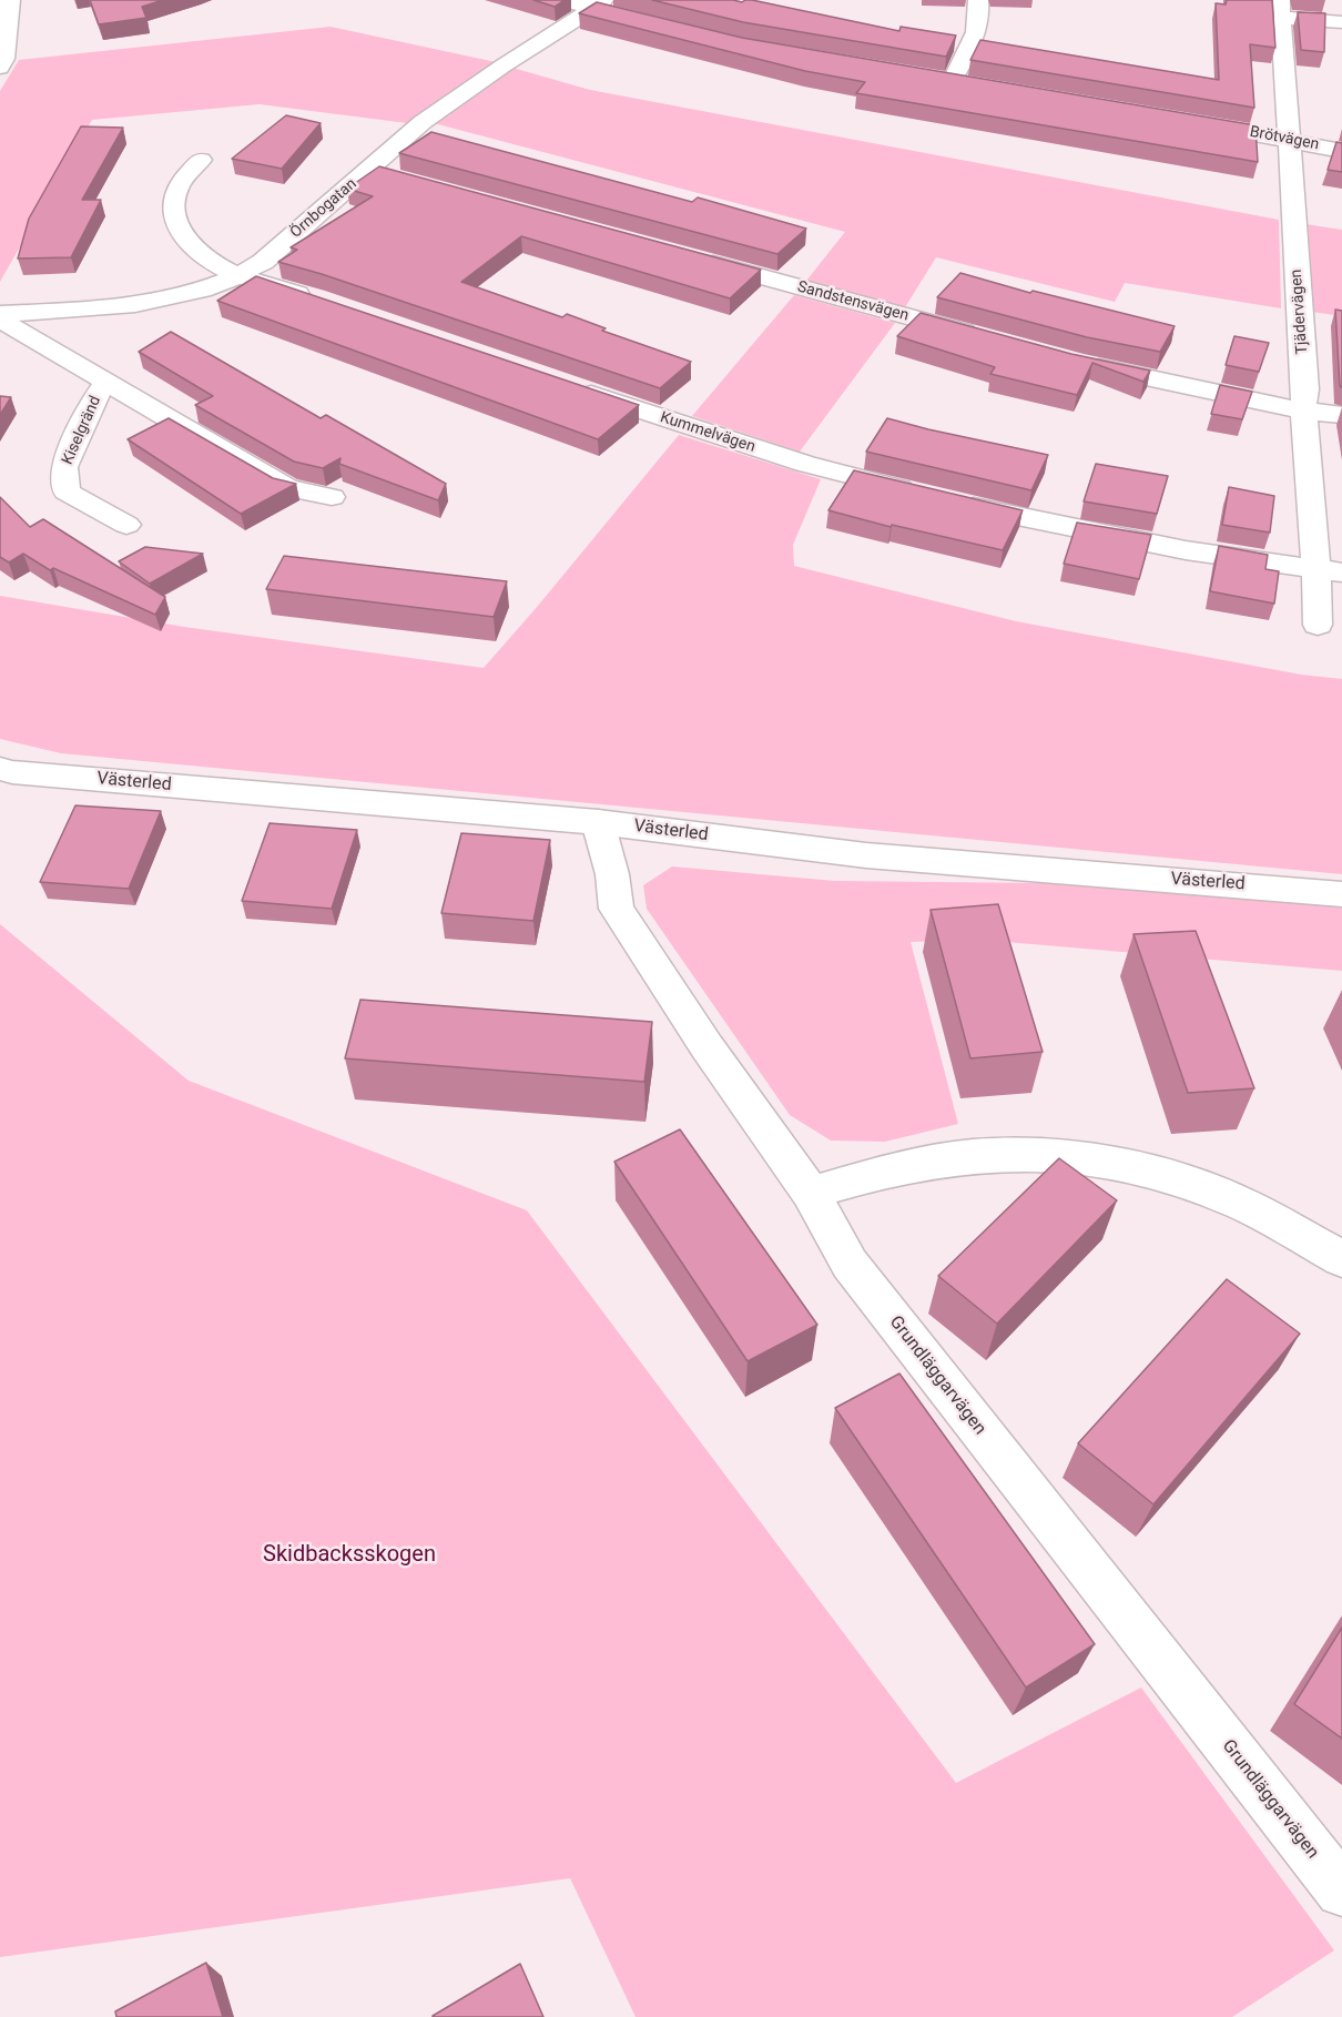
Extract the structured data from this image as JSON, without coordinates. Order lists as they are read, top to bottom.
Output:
{
  "streets": {
    "street": [
      "Brötvägen",
      "Örnbogatan",
      "Sandstensvägen",
      "Tjädervägen",
      "Kiselgränd",
      "Kummelvägen",
      "Västerled",
      "Grundläggarvägen"
    ]
  },
  "crossings": [
    ["Brötvägen", "Tjädervägen"],
    ["Tjädervägen", "Kummelvägen"],
    ["Västerled", "Grundläggarvägen"]
  ],
  "parks": ["Skidbacksskogen"]
}
